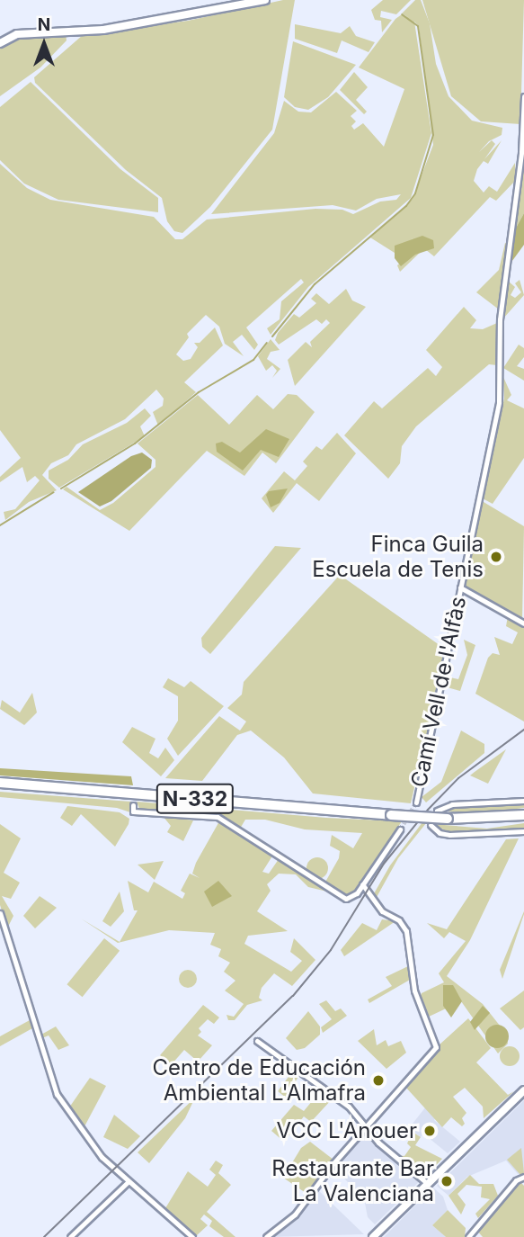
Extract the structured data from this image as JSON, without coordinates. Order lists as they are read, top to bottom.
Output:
{
  "streets": {
    "highway": ["N-332"],
    "street": ["Camí Vell de l'Alfàs"]
  },
  "places": [
    "Finca Guila Escuela de Tenis",
    "Centro de Educación Ambiental L'Almafra",
    "VCC L'Anouer",
    "Restaurante Bar La Valenciana"
  ],
  "north": "top"
}
